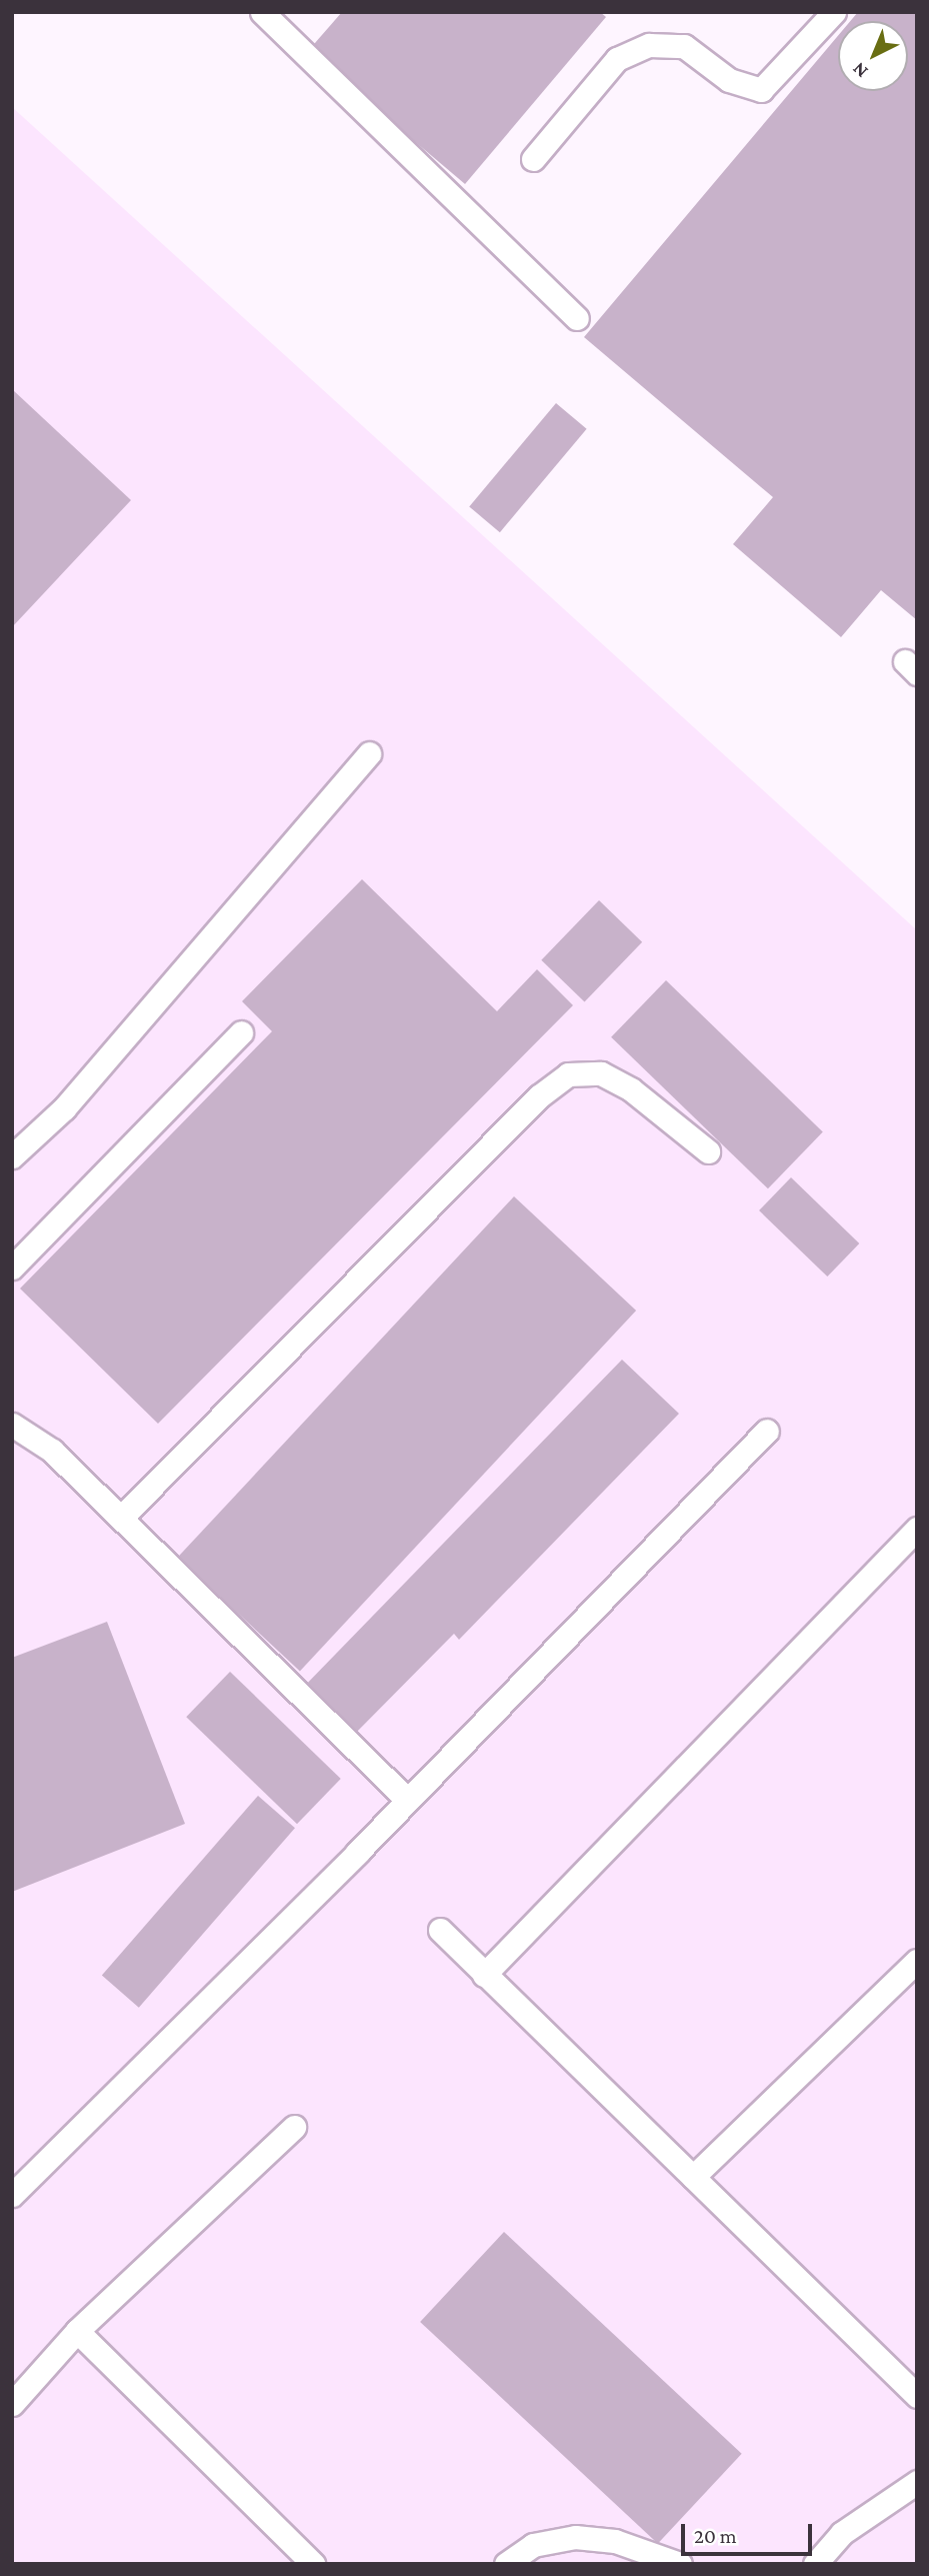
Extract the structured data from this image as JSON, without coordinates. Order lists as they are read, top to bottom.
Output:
{
  "scale_bar": "20 m",
  "north": "bottom left"
}
